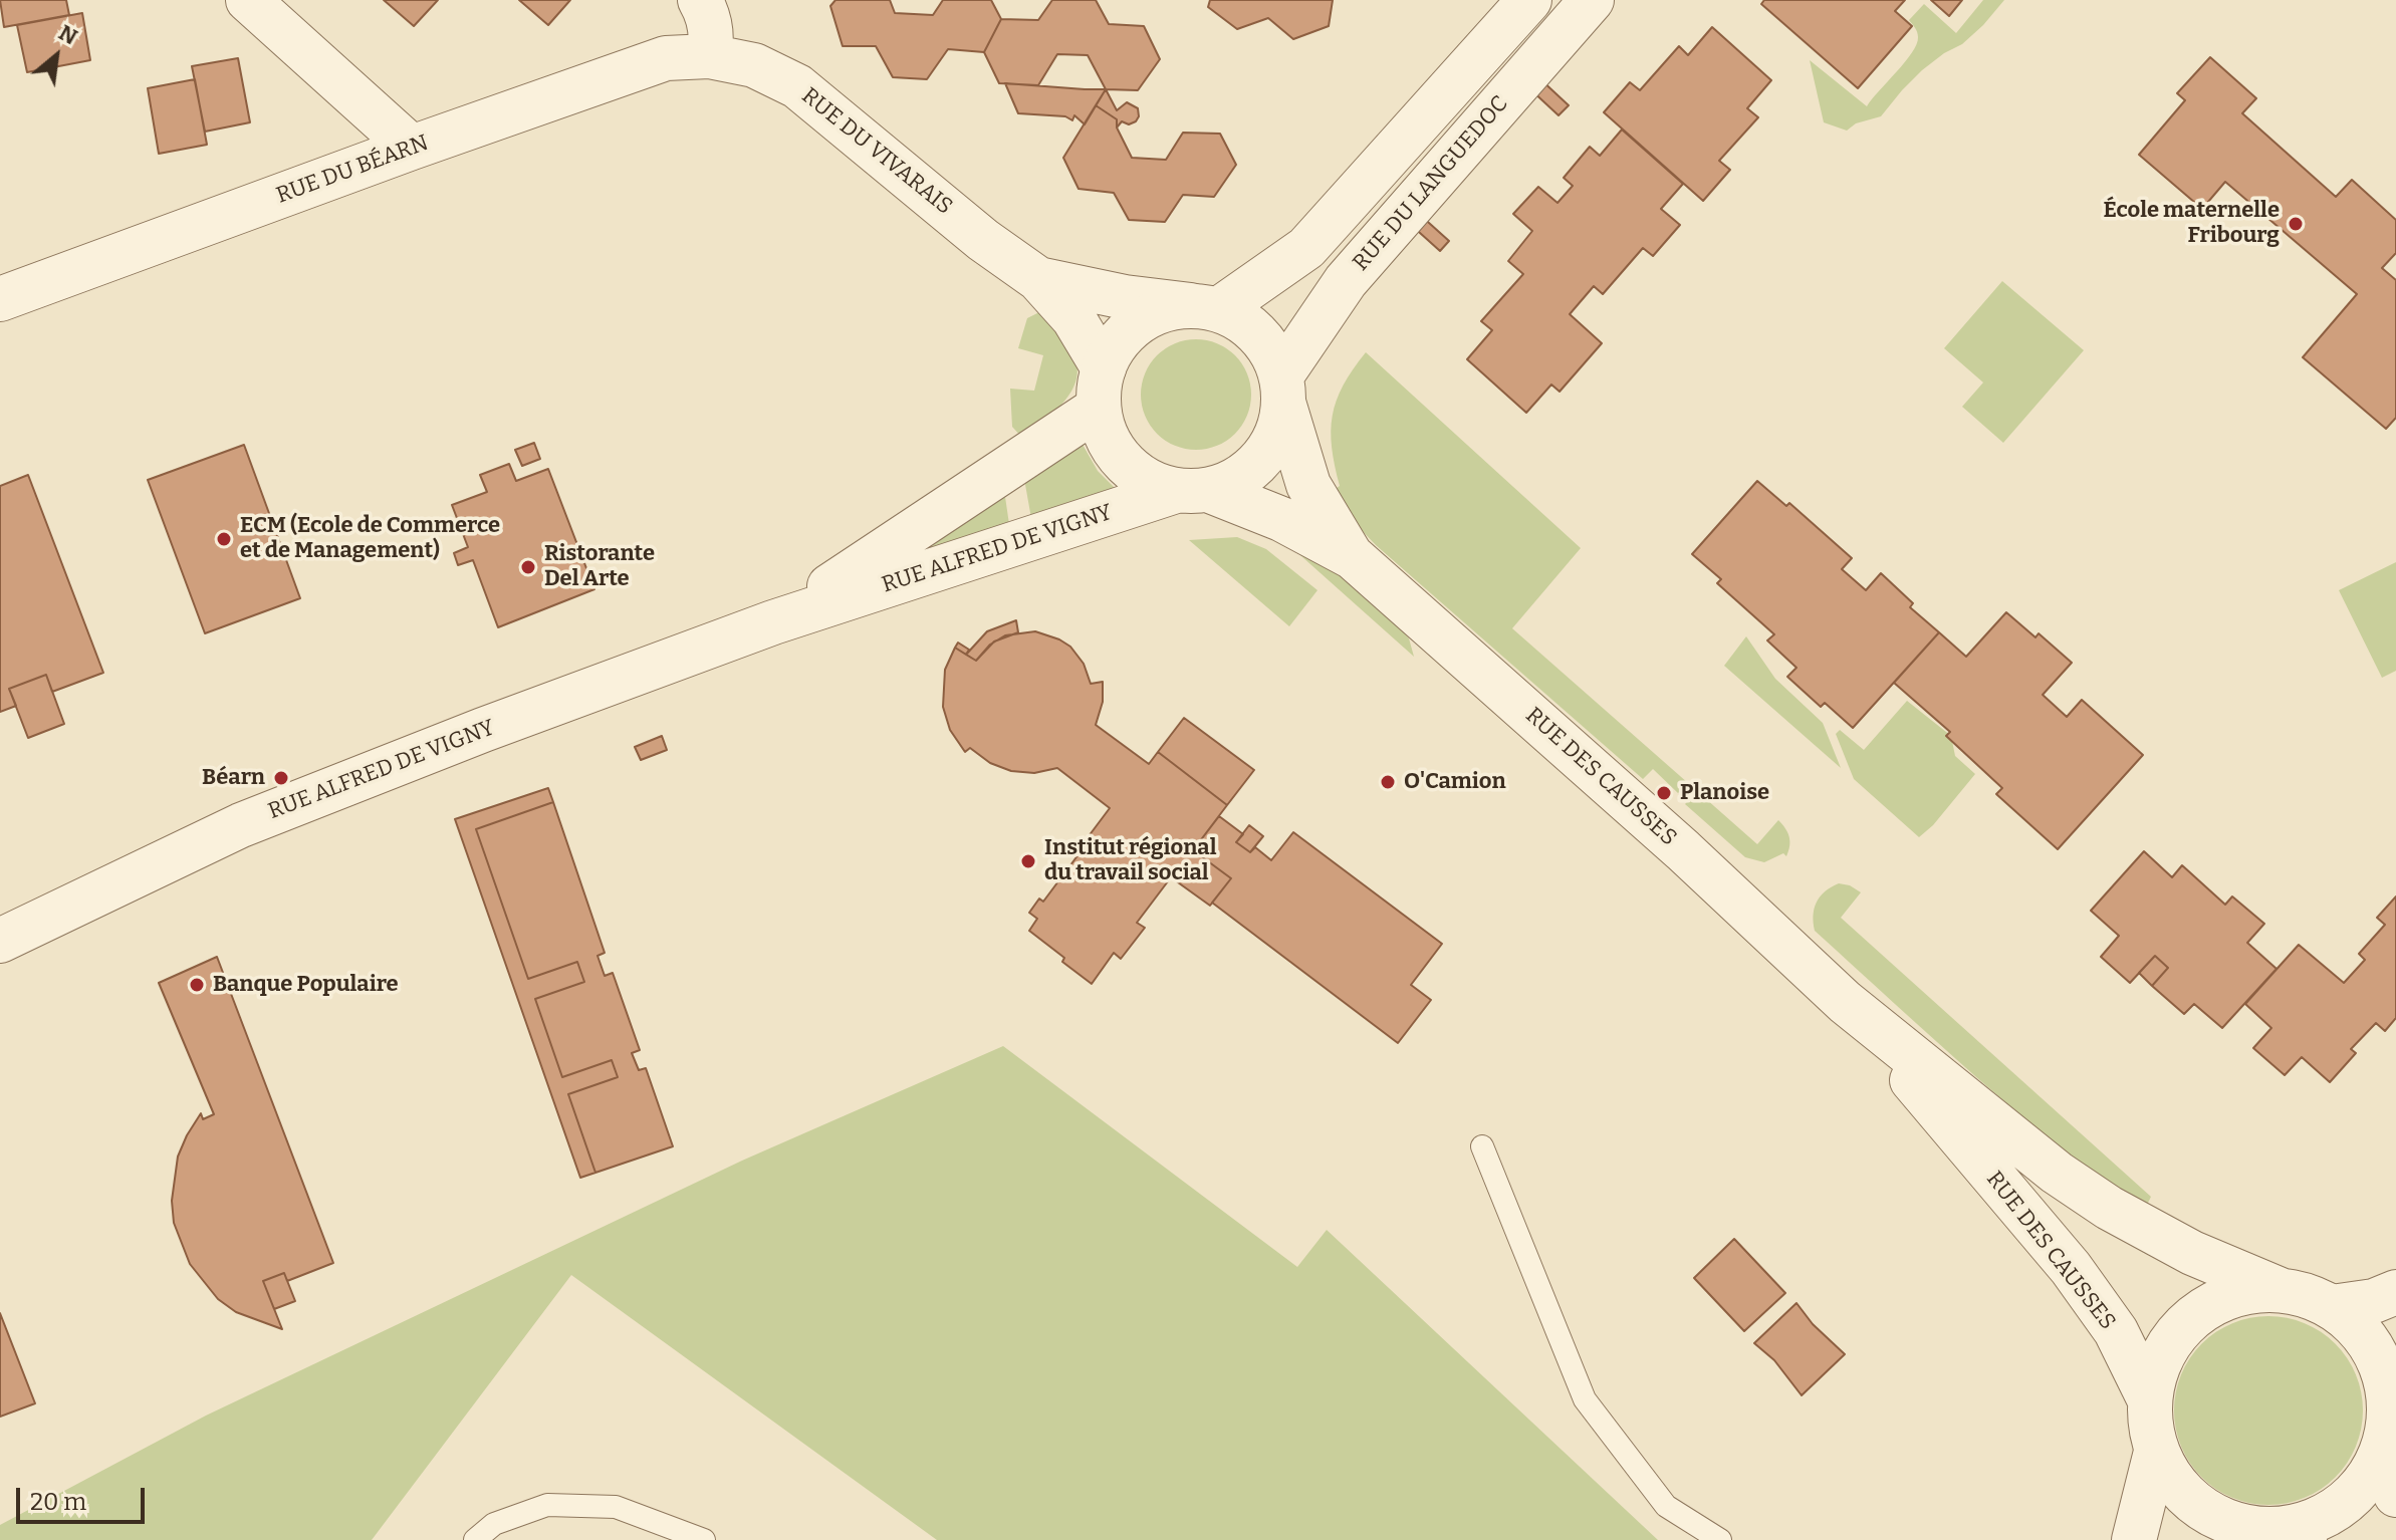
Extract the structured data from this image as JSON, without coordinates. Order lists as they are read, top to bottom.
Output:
{
  "streets": {
    "street": [
      "RUE DU VIVARAIS",
      "RUE DU BÉARN",
      "RUE DU LANGUEDOC",
      "RUE ALFRED DE VIGNY",
      "RUE DES CAUSSES"
    ]
  },
  "crossings": [
    ["RUE DU VIVARAIS", "RUE DU BÉARN"],
    ["RUE DU VIVARAIS", "RUE DU LANGUEDOC"],
    ["RUE DU VIVARAIS", "RUE ALFRED DE VIGNY"],
    ["RUE DU VIVARAIS", "RUE DES CAUSSES"],
    ["RUE DU LANGUEDOC", "RUE ALFRED DE VIGNY"],
    ["RUE DU LANGUEDOC", "RUE DES CAUSSES"],
    ["RUE ALFRED DE VIGNY", "RUE DES CAUSSES"]
  ],
  "places": [
    "École maternelle Fribourg",
    "ECM (Ecole de Commerce et de Management)",
    "Ristorante Del Arte",
    "Béarn",
    "O'Camion",
    "Planoise",
    "Institut régional du travail social",
    "Banque Populaire"
  ],
  "scale_bar": "20 m",
  "north": "top right"
}
